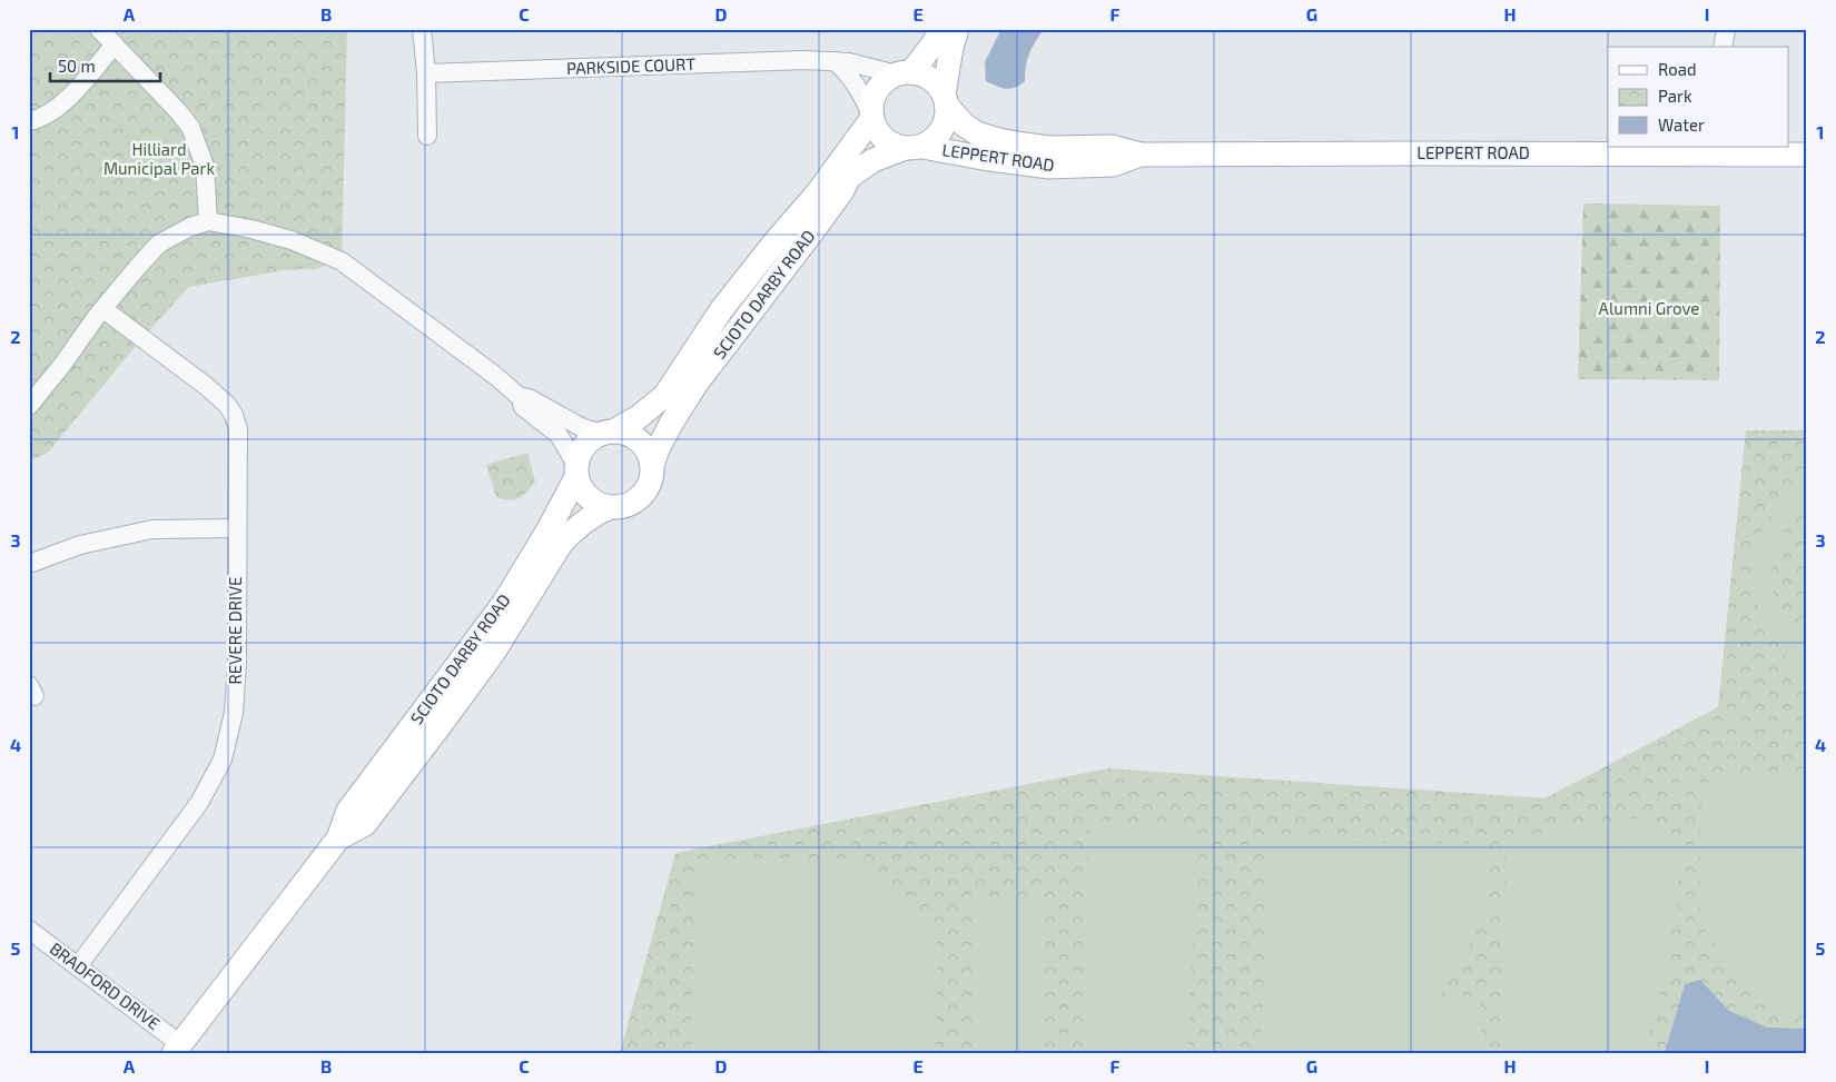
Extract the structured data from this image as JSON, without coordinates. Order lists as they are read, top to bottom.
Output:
{
  "streets": {
    "main road": ["LEPPERT ROAD", "SCIOTO DARBY ROAD"],
    "street": ["PARKSIDE COURT", "REVERE DRIVE", "BRADFORD DRIVE"]
  },
  "crossings": [
    ["PARKSIDE COURT", "LEPPERT ROAD"],
    ["PARKSIDE COURT", "SCIOTO DARBY ROAD"],
    ["LEPPERT ROAD", "SCIOTO DARBY ROAD"],
    ["SCIOTO DARBY ROAD", "BRADFORD DRIVE"],
    ["REVERE DRIVE", "BRADFORD DRIVE"]
  ],
  "parks": ["Hilliard Municipal Park", "Alumni Grove"],
  "legend": ["Road", "Park", "Water"],
  "scale_bar": "50 m",
  "grid": {
    "columns": [
      "A",
      "B",
      "C",
      "D",
      "E",
      "F",
      "G",
      "H",
      "I"
    ],
    "rows": [
      "1",
      "2",
      "3",
      "4",
      "5"
    ]
  }
}
